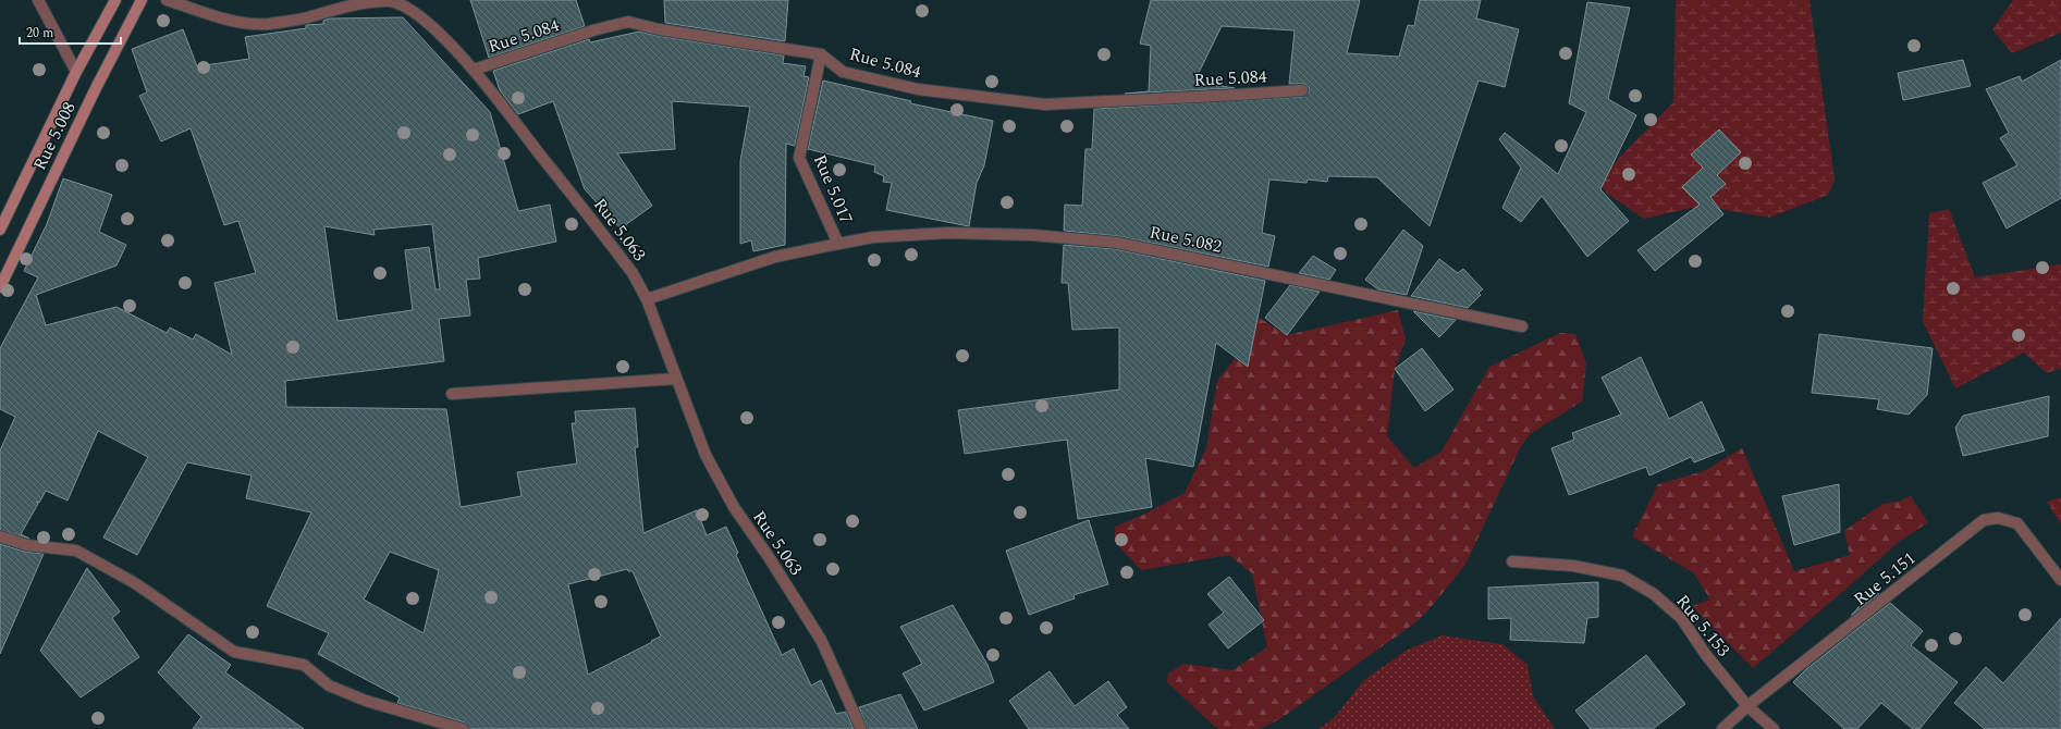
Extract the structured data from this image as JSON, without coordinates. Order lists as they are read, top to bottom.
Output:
{
  "streets": {
    "main road": ["Rue 5.008"],
    "street": [
      "Rue 5.084",
      "Rue 5.017",
      "Rue 5.063",
      "Rue 5.082",
      "Rue 5.151",
      "Rue 5.153"
    ]
  },
  "crossings": [
    ["Rue 5.084", "Rue 5.017"],
    ["Rue 5.084", "Rue 5.063"],
    ["Rue 5.017", "Rue 5.063"],
    ["Rue 5.017", "Rue 5.082"],
    ["Rue 5.151", "Rue 5.153"]
  ],
  "scale_bar": "20 m"
}
